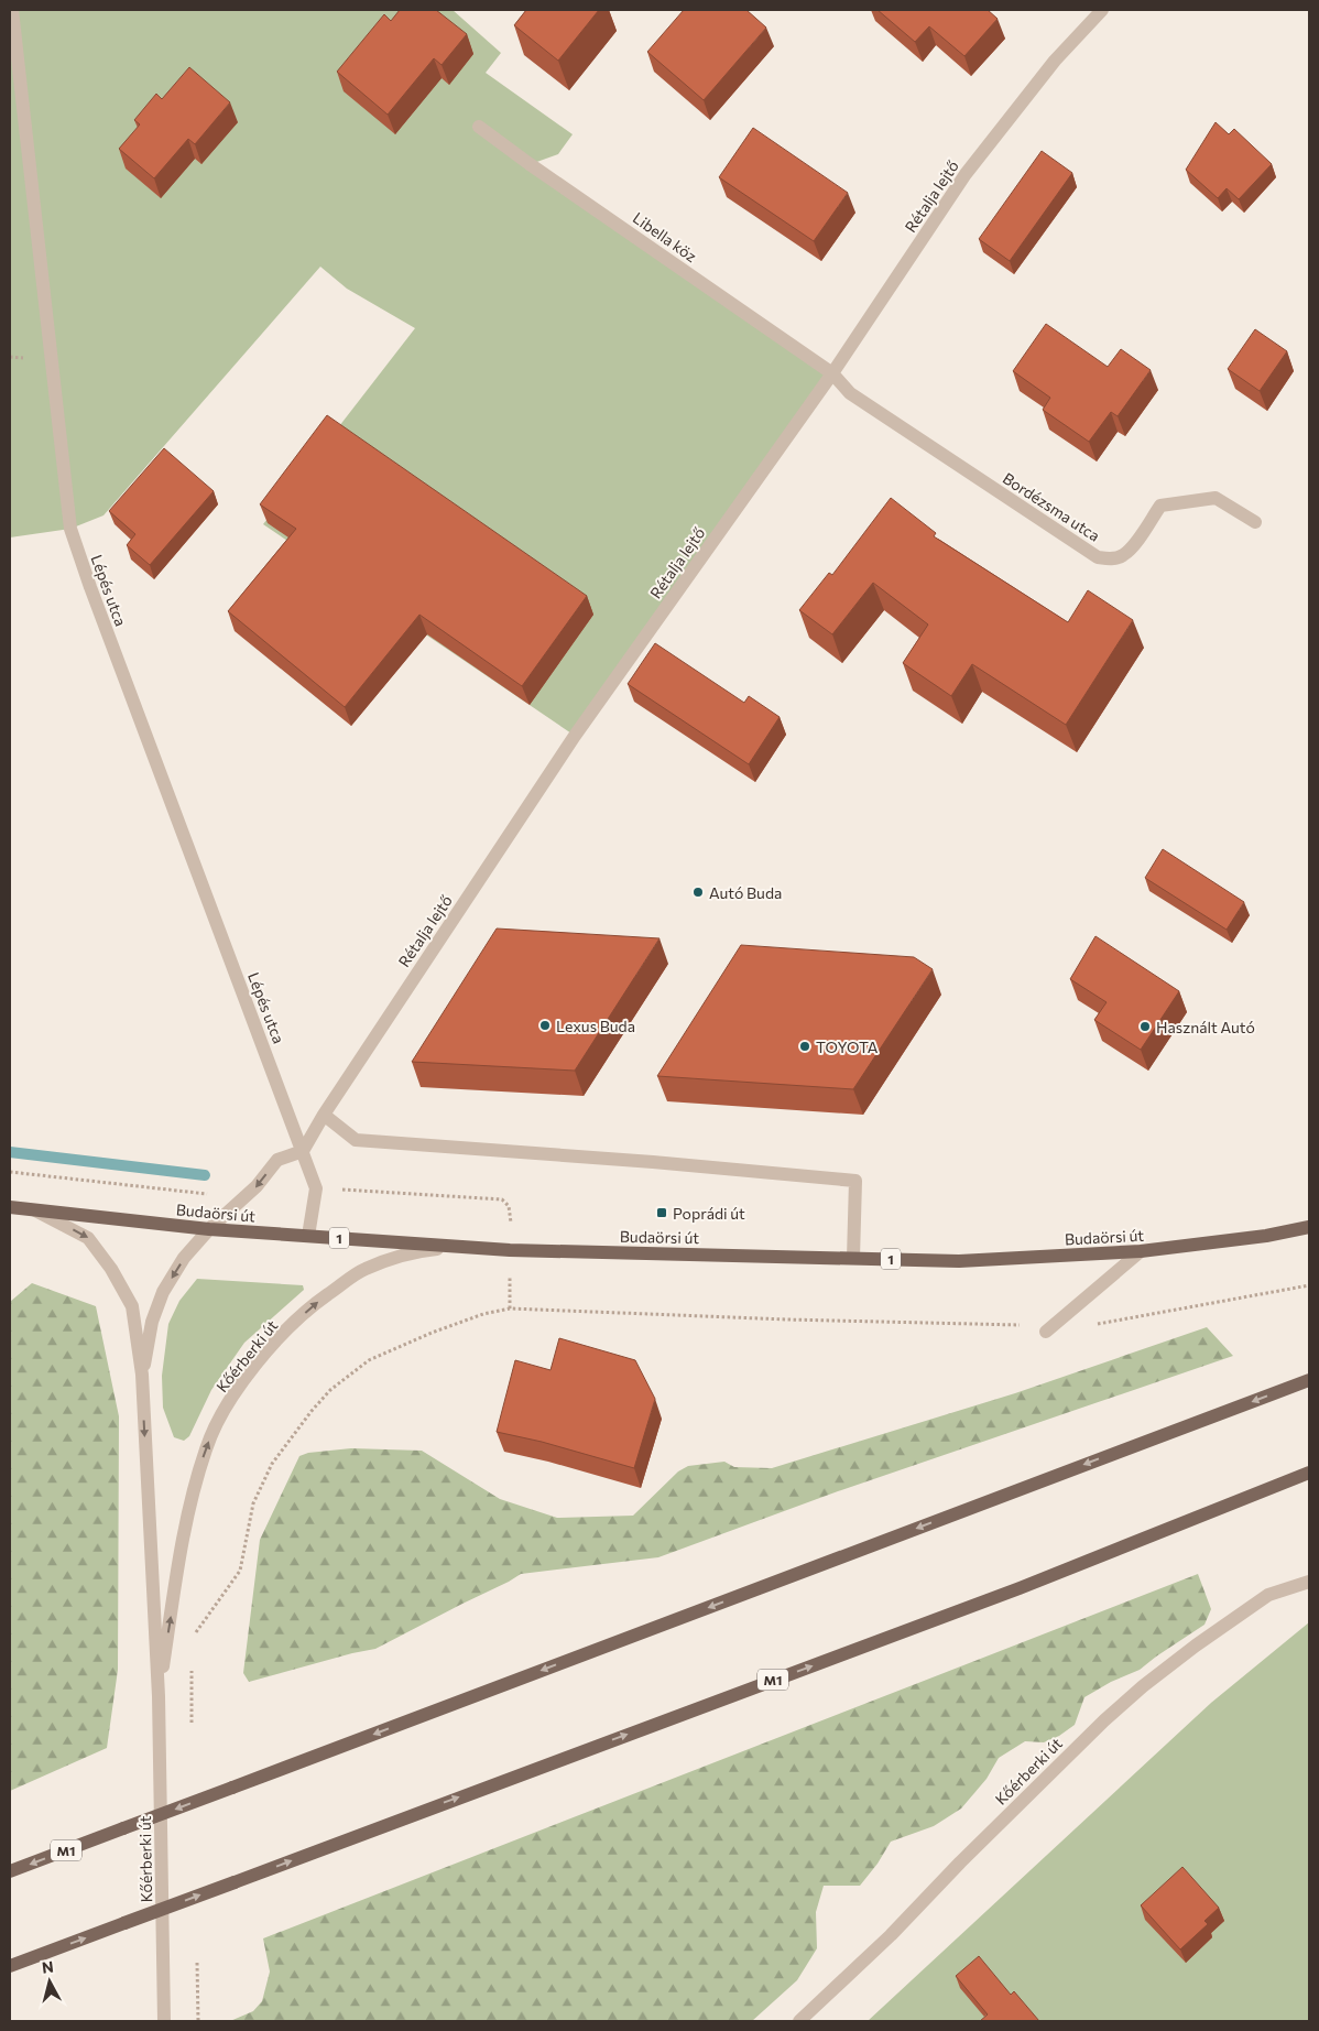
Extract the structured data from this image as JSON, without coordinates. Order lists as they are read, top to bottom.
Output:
{
  "streets": {
    "main road": ["Budaörsi út", "1", "M1"],
    "street": [
      "Rétalja lejtő",
      "Libella köz",
      "Bordézsma utca",
      "Lépés utca",
      "Kőérberki út"
    ]
  },
  "crossings": [
    ["Rétalja lejtő", "Libella köz"],
    ["Rétalja lejtő", "Bordézsma utca"],
    ["Rétalja lejtő", "Lépés utca"],
    ["Rétalja lejtő", "Kőérberki út"],
    ["Libella köz", "Bordézsma utca"],
    ["Lépés utca", "Kőérberki út"],
    ["Budaörsi út", "Kőérberki út"]
  ],
  "places": {
    "other": [
      "Autó Buda",
      "Lexus Buda",
      "Használt Autó",
      "TOYOTA"
    ],
    "transit": ["Poprádi út"]
  },
  "north": "top"
}
